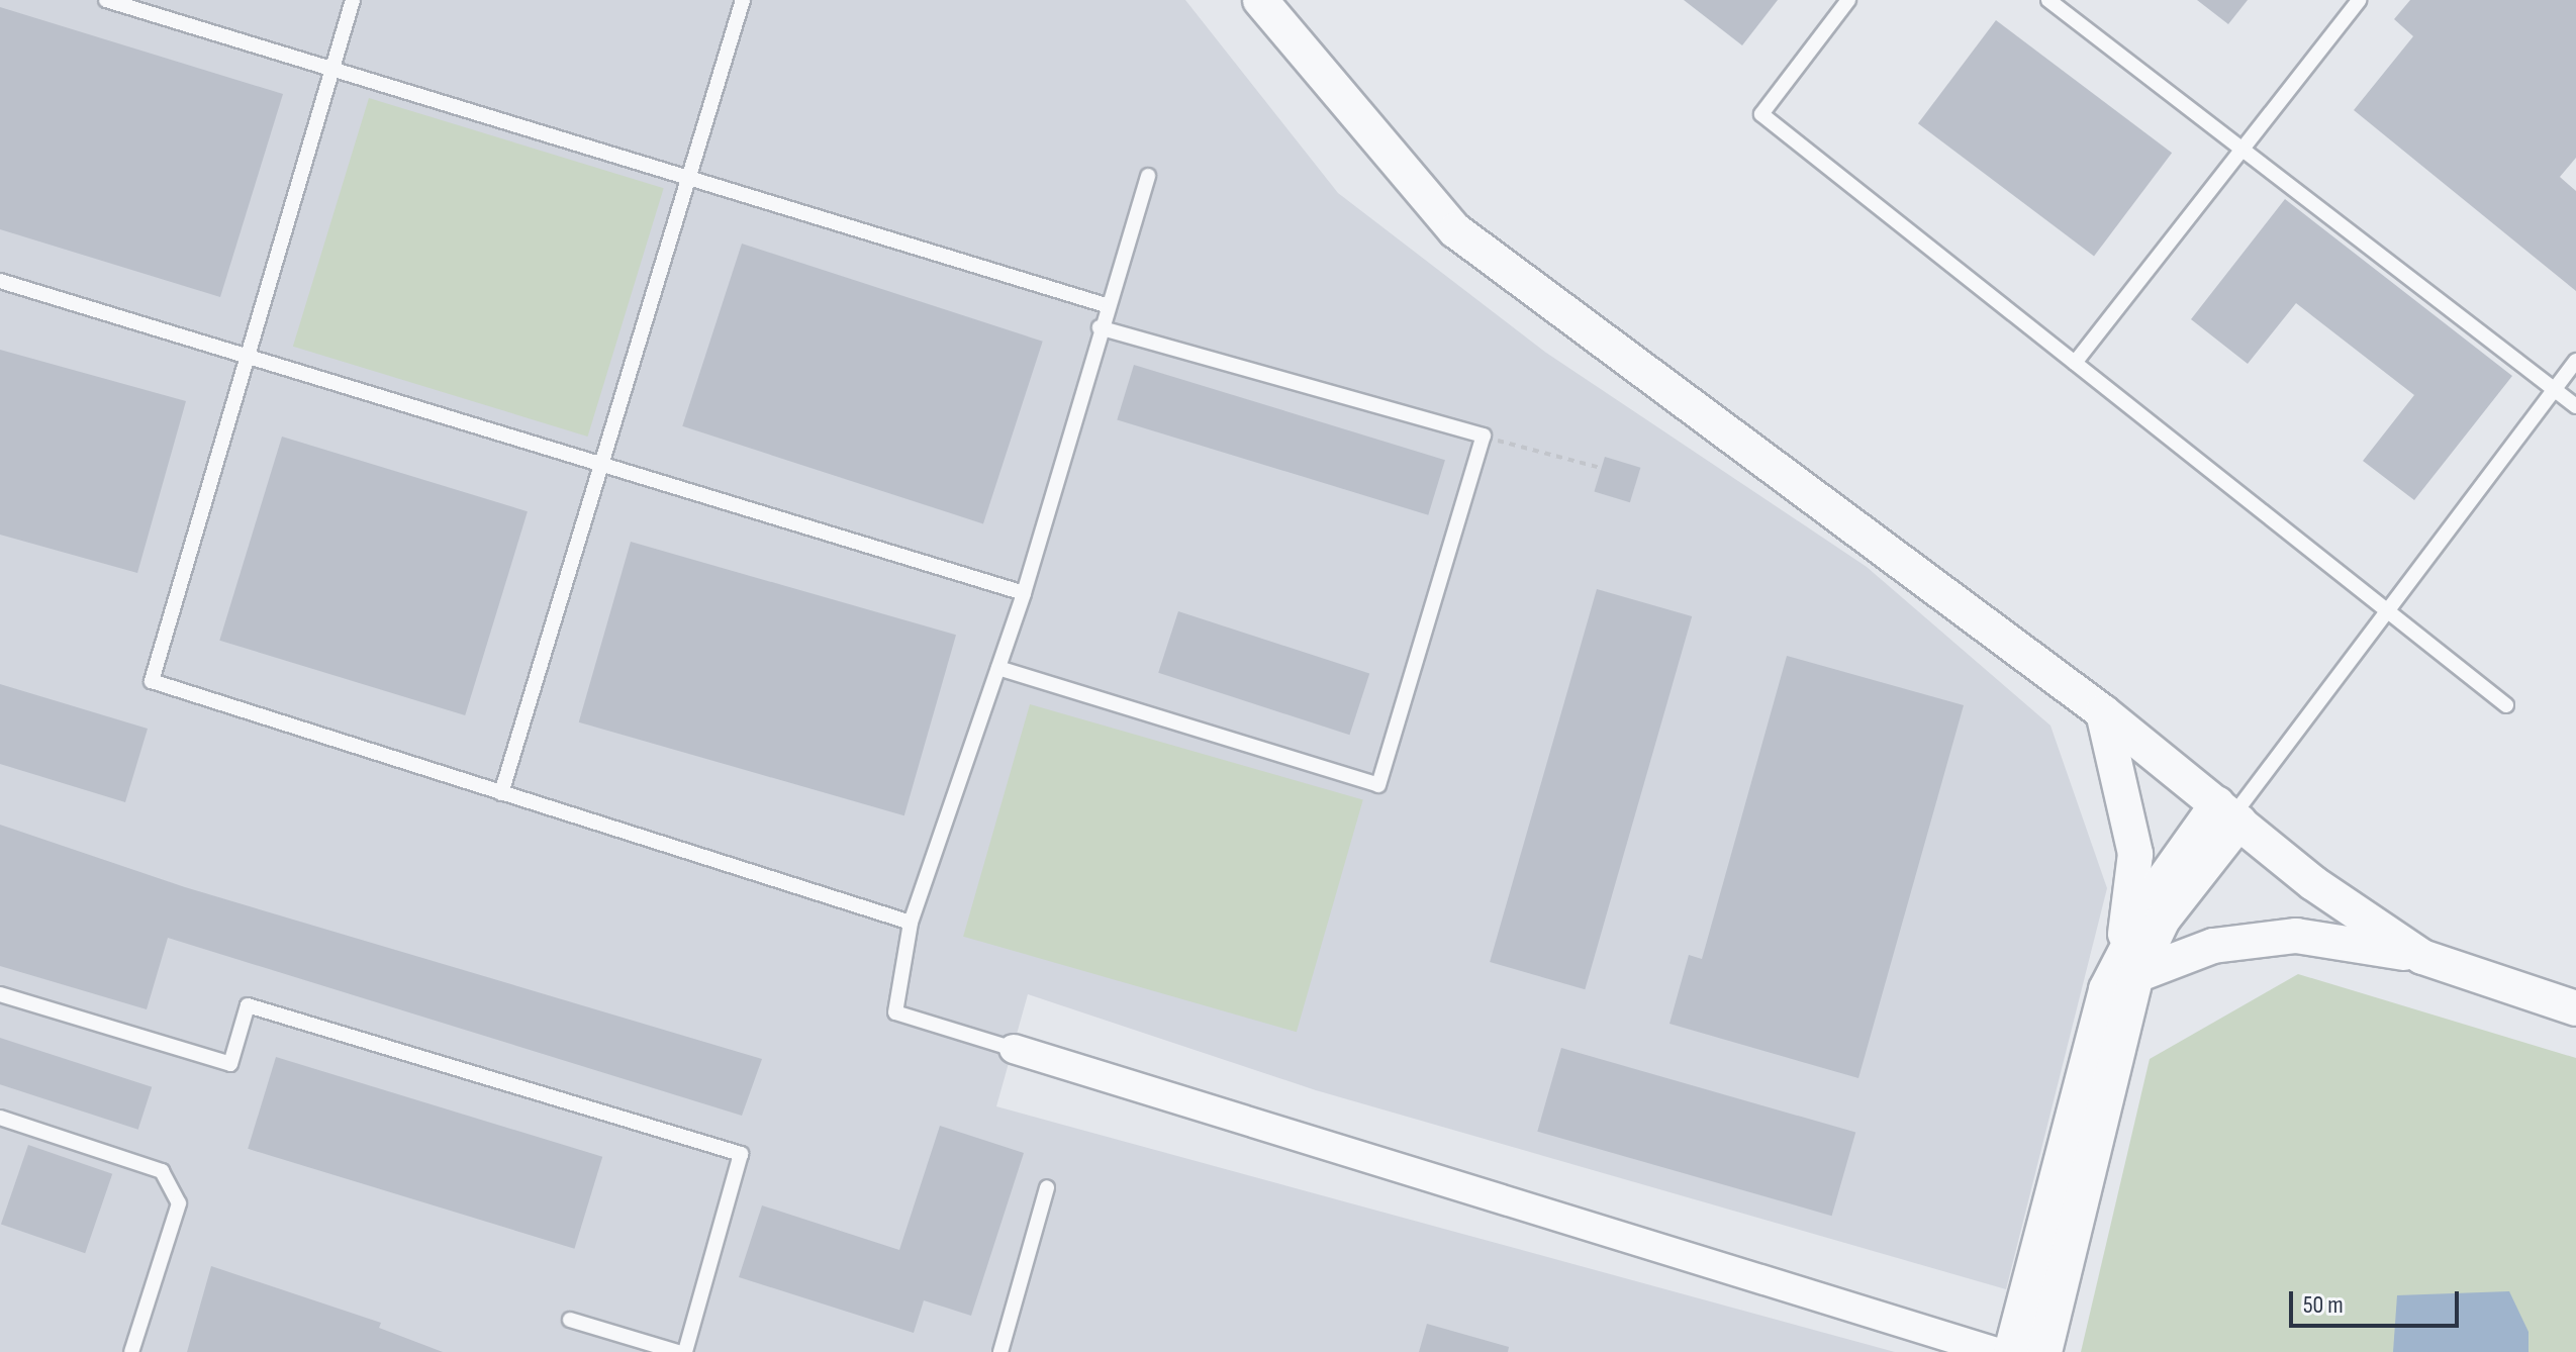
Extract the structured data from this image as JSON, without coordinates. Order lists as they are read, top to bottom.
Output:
{
  "scale_bar": "50 m"
}
